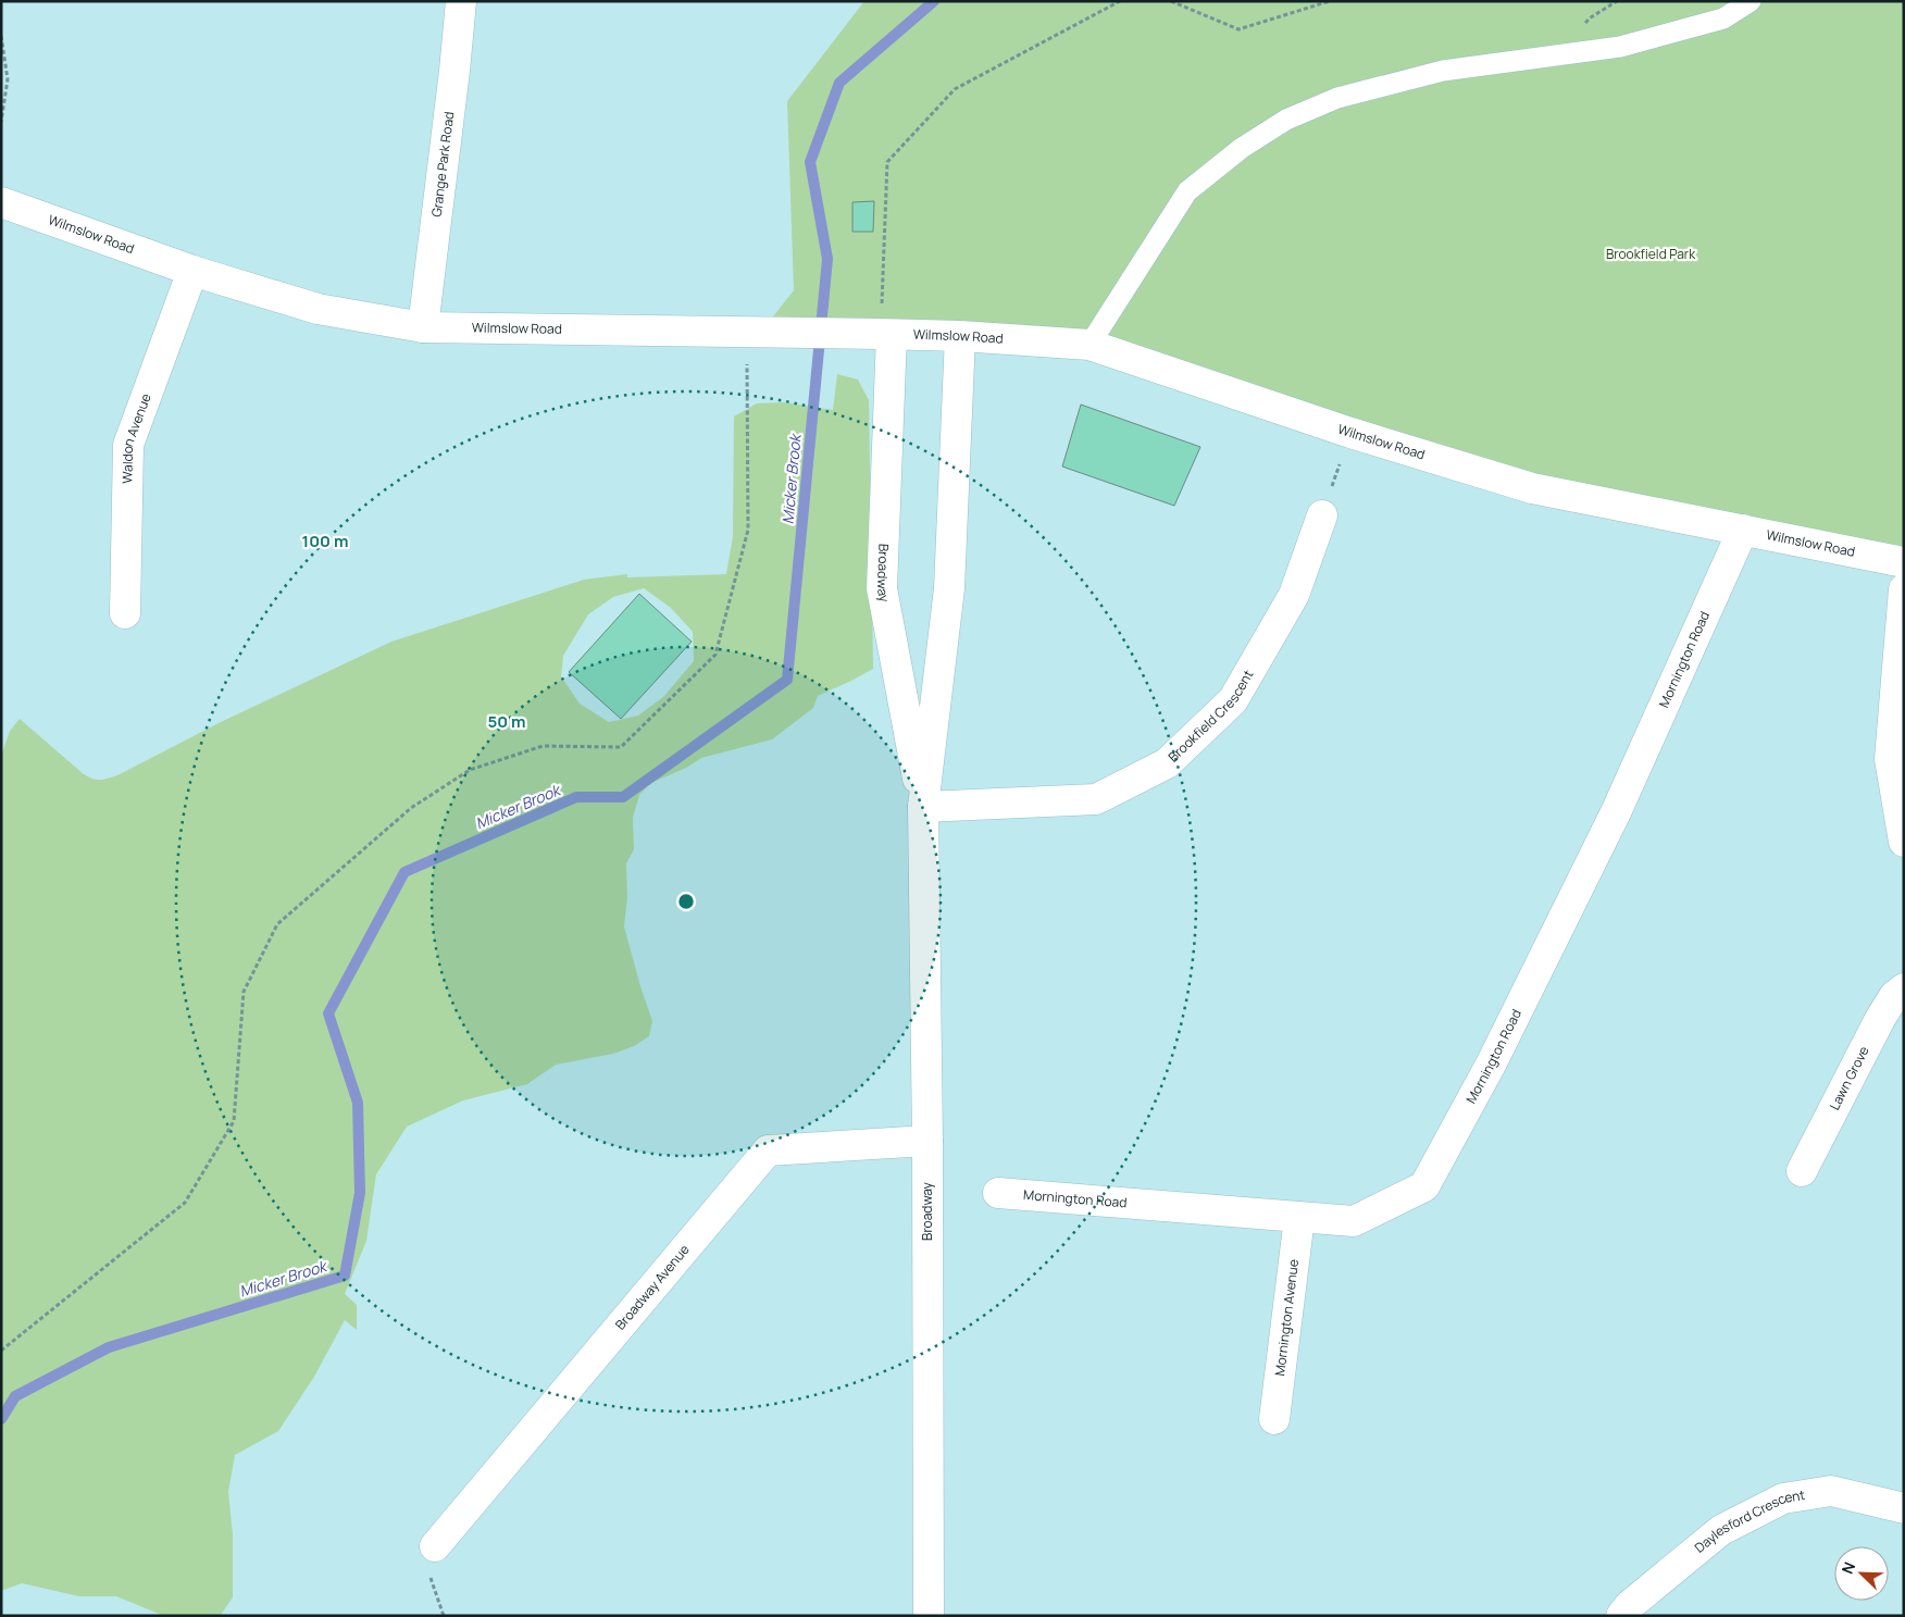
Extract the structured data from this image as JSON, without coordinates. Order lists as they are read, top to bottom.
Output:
{
  "streets": {
    "street": [
      "Grange Park Road",
      "Wilmslow Road",
      "Waldon Avenue",
      "Broadway",
      "Mornington Road",
      "Brookfield Crescent",
      "Lawn Grove",
      "Broadway Avenue",
      "Mornington Avenue",
      "Daylesford Crescent"
    ]
  },
  "crossings": [
    ["Grange Park Road", "Wilmslow Road"],
    ["Wilmslow Road", "Waldon Avenue"],
    ["Wilmslow Road", "Broadway"],
    ["Wilmslow Road", "Mornington Road"],
    ["Broadway", "Brookfield Crescent"],
    ["Broadway", "Broadway Avenue"],
    ["Mornington Road", "Mornington Avenue"]
  ],
  "water": ["Micker Brook"],
  "parks": ["Brookfield Park"],
  "north": "top left",
  "rings": ["100 m", "50 m"]
}
